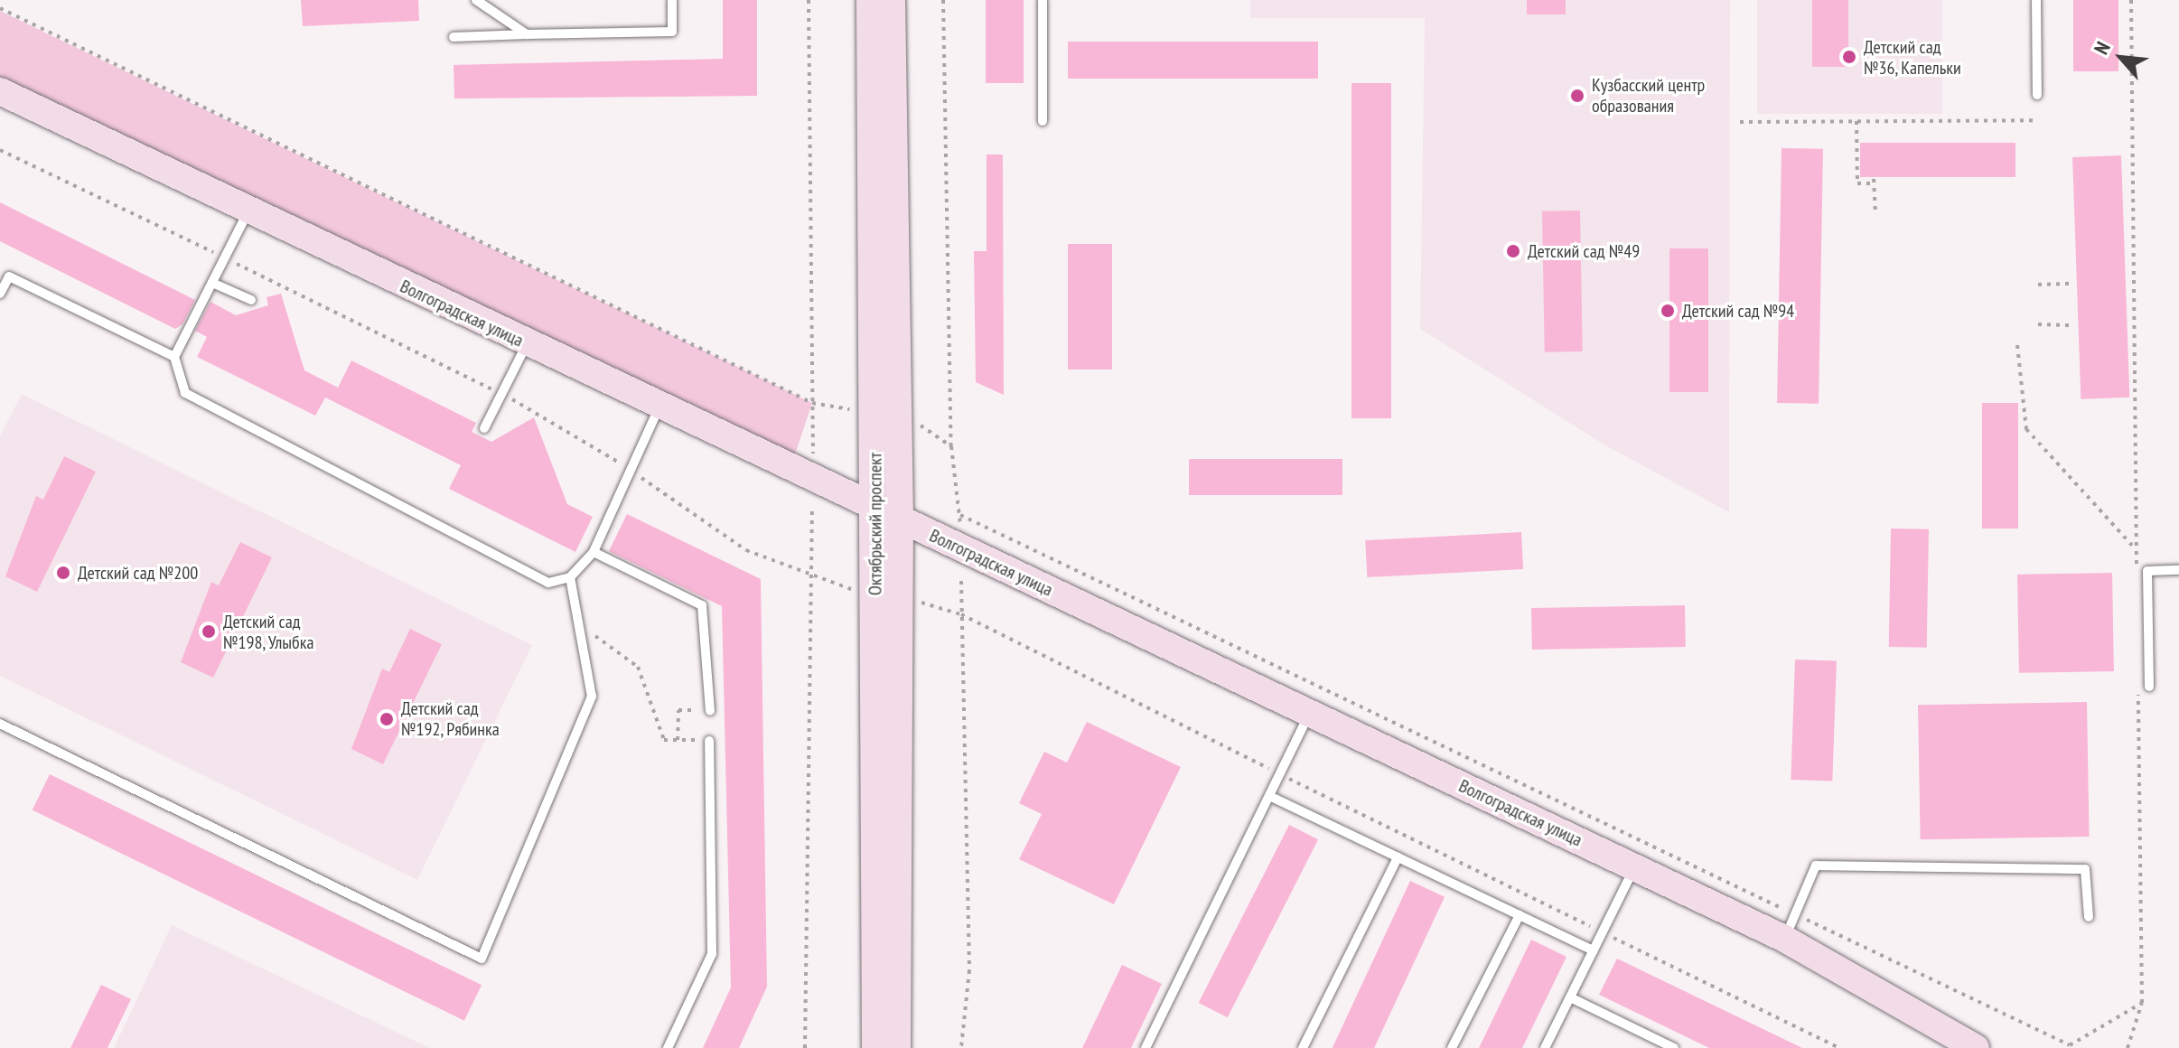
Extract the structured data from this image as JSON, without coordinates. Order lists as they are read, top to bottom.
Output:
{
  "streets": {
    "main road": ["Волгоградская улица", "Октябрьский проспект"]
  },
  "crossings": [
    ["Волгоградская улица", "Октябрьский проспект"]
  ],
  "places": [
    "Детский сад №36, Капельки",
    "Кузбасский центр образования",
    "Детский сад №49",
    "Детский сад №94",
    "Детский сад №200",
    "Детский сад №198, Улыбка",
    "Детский сад №192, Рябинка"
  ],
  "north": "top left"
}
